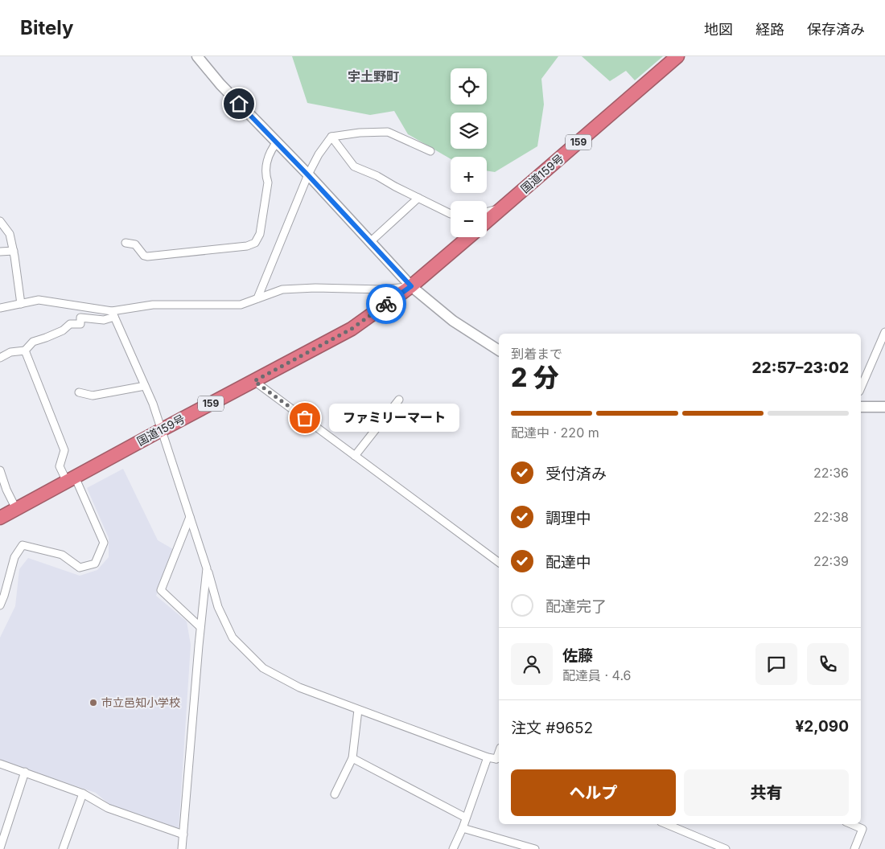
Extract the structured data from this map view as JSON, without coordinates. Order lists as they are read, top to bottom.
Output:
{
  "streets": {
    "highway": ["159", "国道159号"]
  },
  "districts": ["宇土野町"],
  "places": ["ファミリーマート", "市立邑知小学校"],
  "page": {
    "header": "Bitely",
    "nav": ["地図", "経路", "保存済み"],
    "map_buttons": ["+", "−"],
    "heading": ["2 分", "到着まで", "22:57–23:02"],
    "panel": [
      "佐藤",
      "配達員 · 4.6",
      "注文 #9652",
      "¥2,090"
    ],
    "bar": "配達中 · 220 m",
    "bubble": "ファミリーマート",
    "list": [
      ["受付済み", "22:36"],
      ["調理中", "22:38"],
      ["配達中", "22:39"],
      "配達完了"
    ],
    "buttons": ["ヘルプ", "共有"]
  }
}
